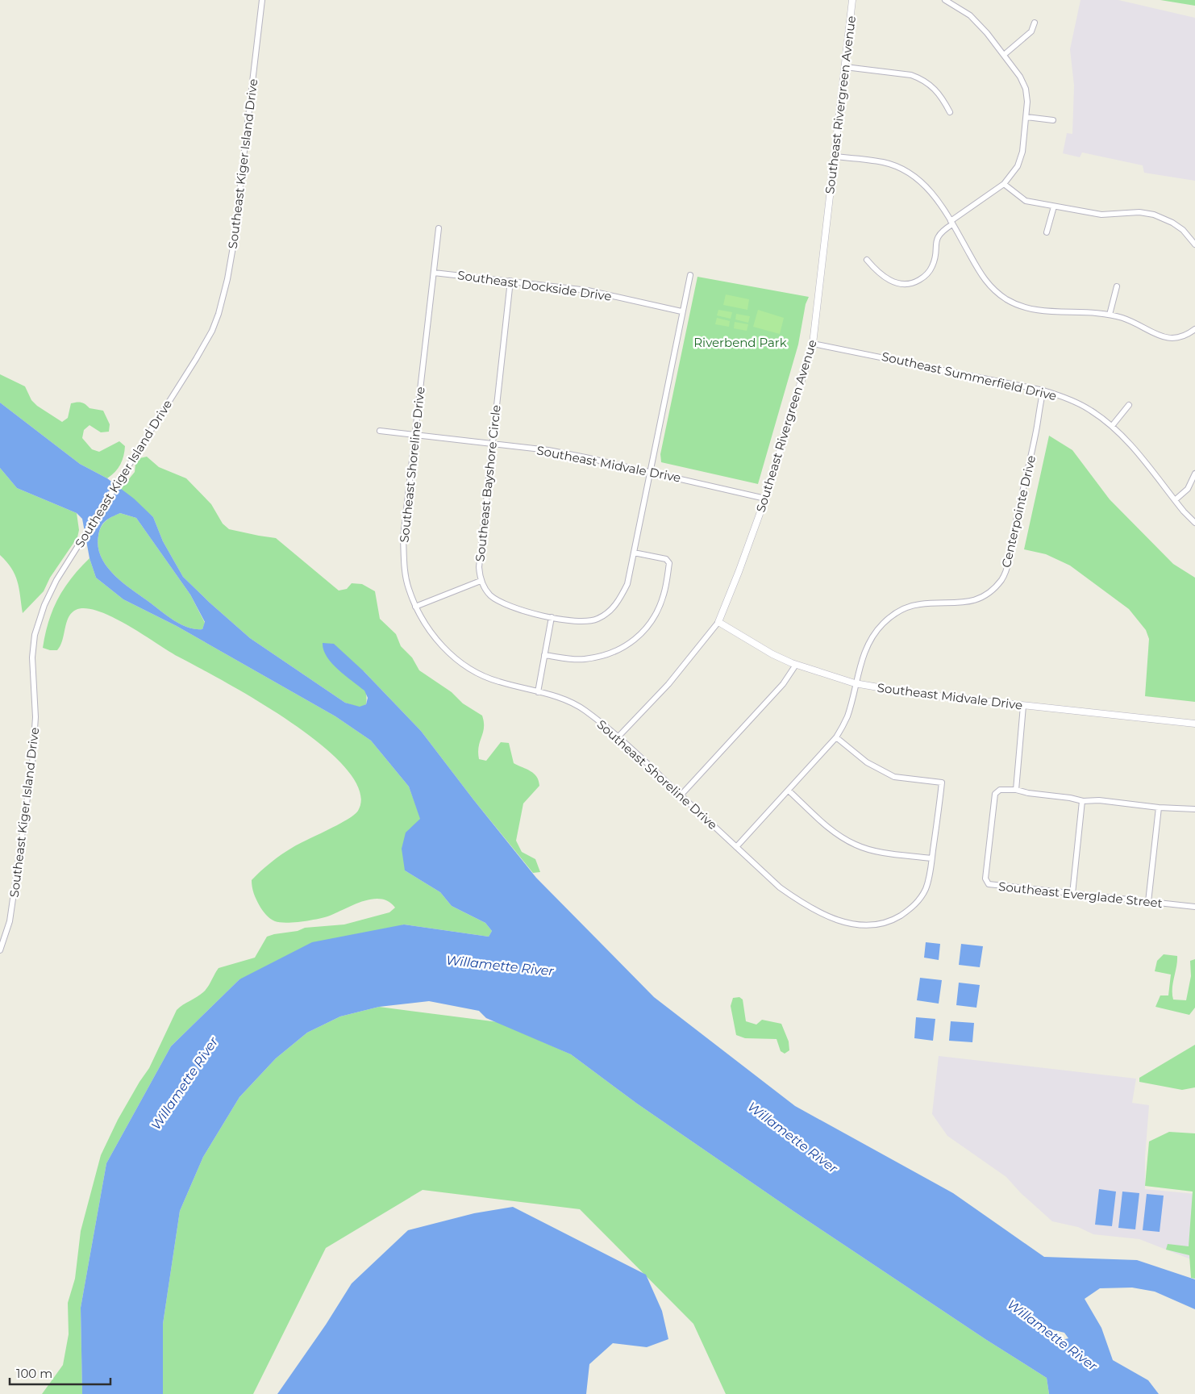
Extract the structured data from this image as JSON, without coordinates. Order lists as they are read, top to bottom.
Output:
{
  "streets": {
    "street": [
      "Southeast Rivergreen Avenue",
      "Southeast Kiger Island Drive",
      "Southeast Dockside Drive",
      "Southeast Summerfield Drive",
      "Southeast Midvale Drive",
      "Southeast Shoreline Drive",
      "Southeast Bayshore Circle",
      "Centerpointe Drive",
      "Southeast Everglade Street"
    ]
  },
  "crossings": [
    ["Southeast Rivergreen Avenue", "Southeast Summerfield Drive"],
    ["Southeast Rivergreen Avenue", "Southeast Midvale Drive"],
    ["Southeast Rivergreen Avenue", "Southeast Shoreline Drive"],
    ["Southeast Dockside Drive", "Southeast Shoreline Drive"],
    ["Southeast Dockside Drive", "Southeast Bayshore Circle"],
    ["Southeast Summerfield Drive", "Centerpointe Drive"],
    ["Southeast Midvale Drive", "Southeast Shoreline Drive"],
    ["Southeast Midvale Drive", "Southeast Bayshore Circle"],
    ["Southeast Midvale Drive", "Centerpointe Drive"],
    ["Southeast Shoreline Drive", "Centerpointe Drive"]
  ],
  "water": ["Willamette River"],
  "parks": ["Riverbend Park"],
  "scale_bar": "100 m"
}
